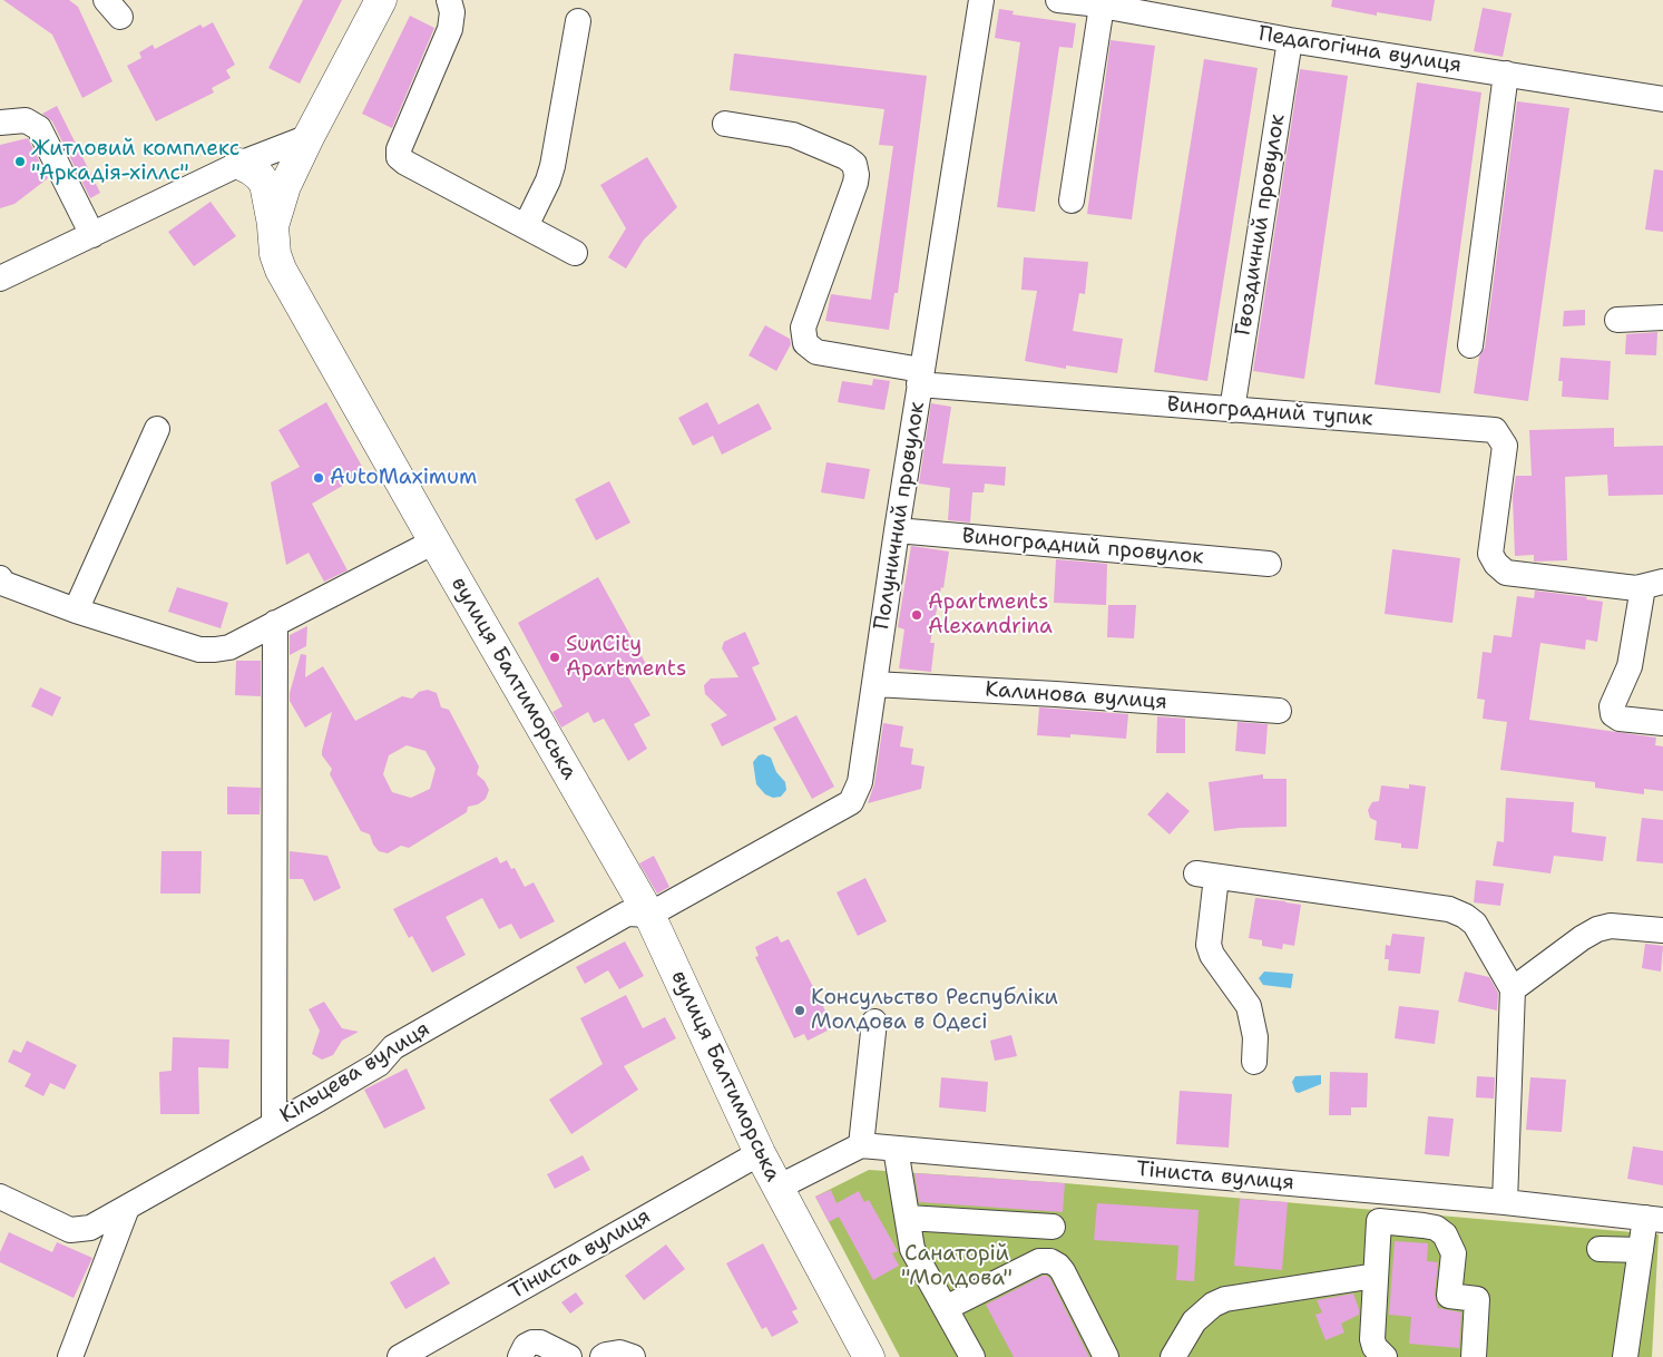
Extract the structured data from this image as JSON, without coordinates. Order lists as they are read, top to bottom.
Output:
{
  "streets": {
    "main road": ["вулиця Балтиморська"],
    "street": [
      "Педагогічна вулиця",
      "Гвоздичний провулок",
      "Виноградний тупик",
      "Полуничний провулок",
      "Виноградний провулок",
      "Калинова вулиця",
      "Кільцева вулиця",
      "Тіниста вулиця"
    ]
  },
  "crossings": [
    ["Педагогічна вулиця", "Гвоздичний провулок"],
    ["Гвоздичний провулок", "Виноградний тупик"],
    ["Виноградний тупик", "Полуничний провулок"],
    ["Полуничний провулок", "Виноградний провулок"],
    ["Полуничний провулок", "вулиця Балтиморська"],
    ["Полуничний провулок", "Калинова вулиця"],
    ["Полуничний провулок", "Кільцева вулиця"],
    ["вулиця Балтиморська", "Кільцева вулиця"],
    ["вулиця Балтиморська", "Тіниста вулиця"]
  ],
  "parks": ["Санаторій \"Молдова\""],
  "places": [
    "Житловий комплекс \"Аркадія-хіллс\"",
    "AutoMaximum",
    "Apartments Alexandrina",
    "SunCity Apartments",
    "Консульство Республіки Молдова в Одесі"
  ]
}
